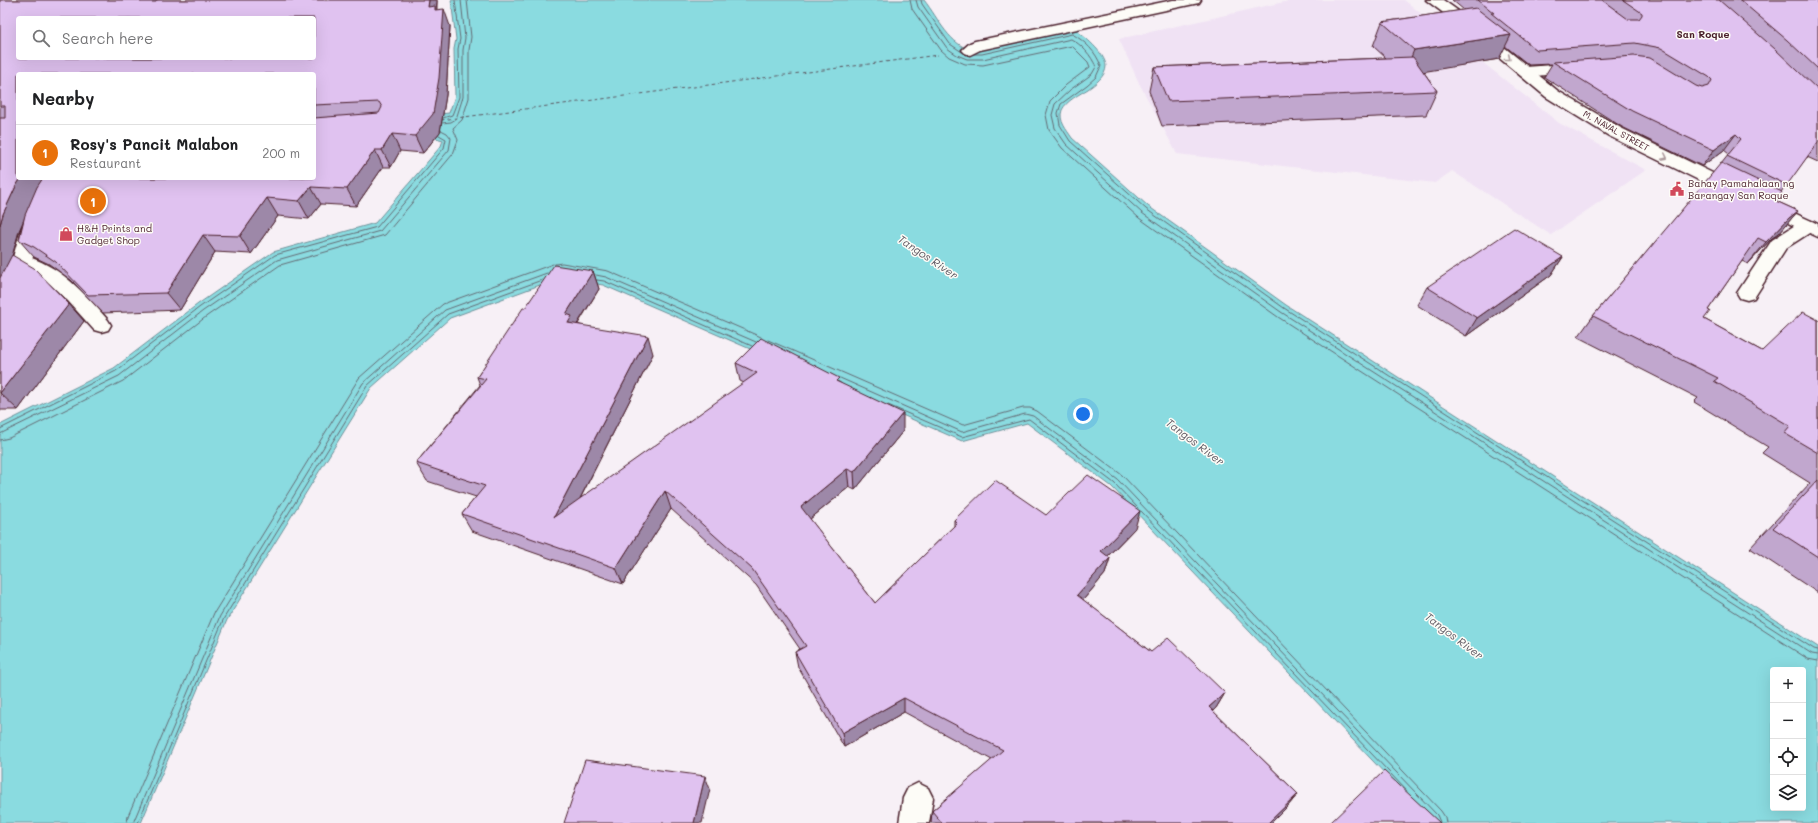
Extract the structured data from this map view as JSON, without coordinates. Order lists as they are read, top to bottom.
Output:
{
  "streets": {
    "main road": ["M. NAVAL STREET"]
  },
  "one_way": ["M. NAVAL STREET"],
  "districts": ["San Roque"],
  "water": ["Tangos River"],
  "places": {
    "public building": ["Bahay Pamahalaan ng Barangay San Roque"],
    "shop": ["H&H Prints and Gadget Shop"]
  },
  "page": {
    "search": "Search here",
    "heading": "Nearby",
    "list": [
      {
        "mark": "1",
        "name": "Rosy's Pancit Malabon",
        "note": "Restaurant",
        "value": "200 m"
      }
    ],
    "pins": "1",
    "map_buttons": ["+", "−"]
  }
}
